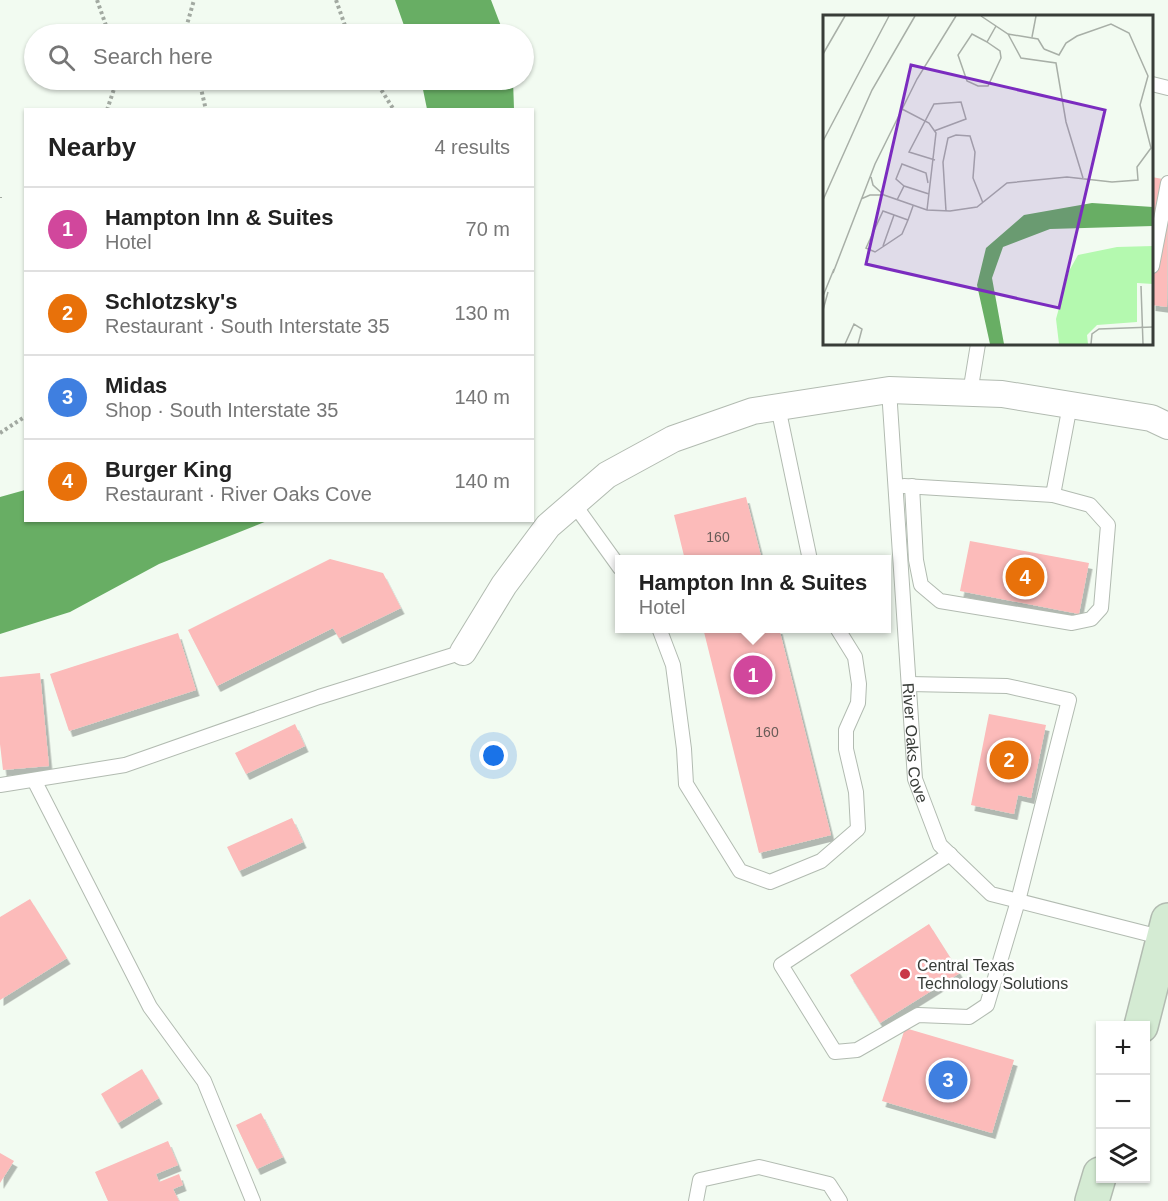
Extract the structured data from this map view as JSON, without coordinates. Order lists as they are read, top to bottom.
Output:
{
  "streets": {
    "lane": ["River Oaks Cove"]
  },
  "places": ["Central Texas Technology Solutions"],
  "house_numbers": ["160", "160"],
  "page": {
    "search": "Search here",
    "heading": ["Nearby", "4 results"],
    "list": [
      {
        "mark": "1",
        "name": "Hampton Inn & Suites",
        "note": "Hotel",
        "value": "70 m"
      },
      {
        "mark": "2",
        "name": "Schlotzsky's",
        "note": "Restaurant · South Interstate 35",
        "value": "130 m"
      },
      {
        "mark": "3",
        "name": "Midas",
        "note": "Shop · South Interstate 35",
        "value": "140 m"
      },
      {
        "mark": "4",
        "name": "Burger King",
        "note": "Restaurant · River Oaks Cove",
        "value": "140 m"
      }
    ],
    "popup": ["Hampton Inn & Suites", "Hotel"],
    "pins": [
      "4",
      "1",
      "2",
      "3"
    ],
    "map_buttons": ["+", "−"]
  }
}
